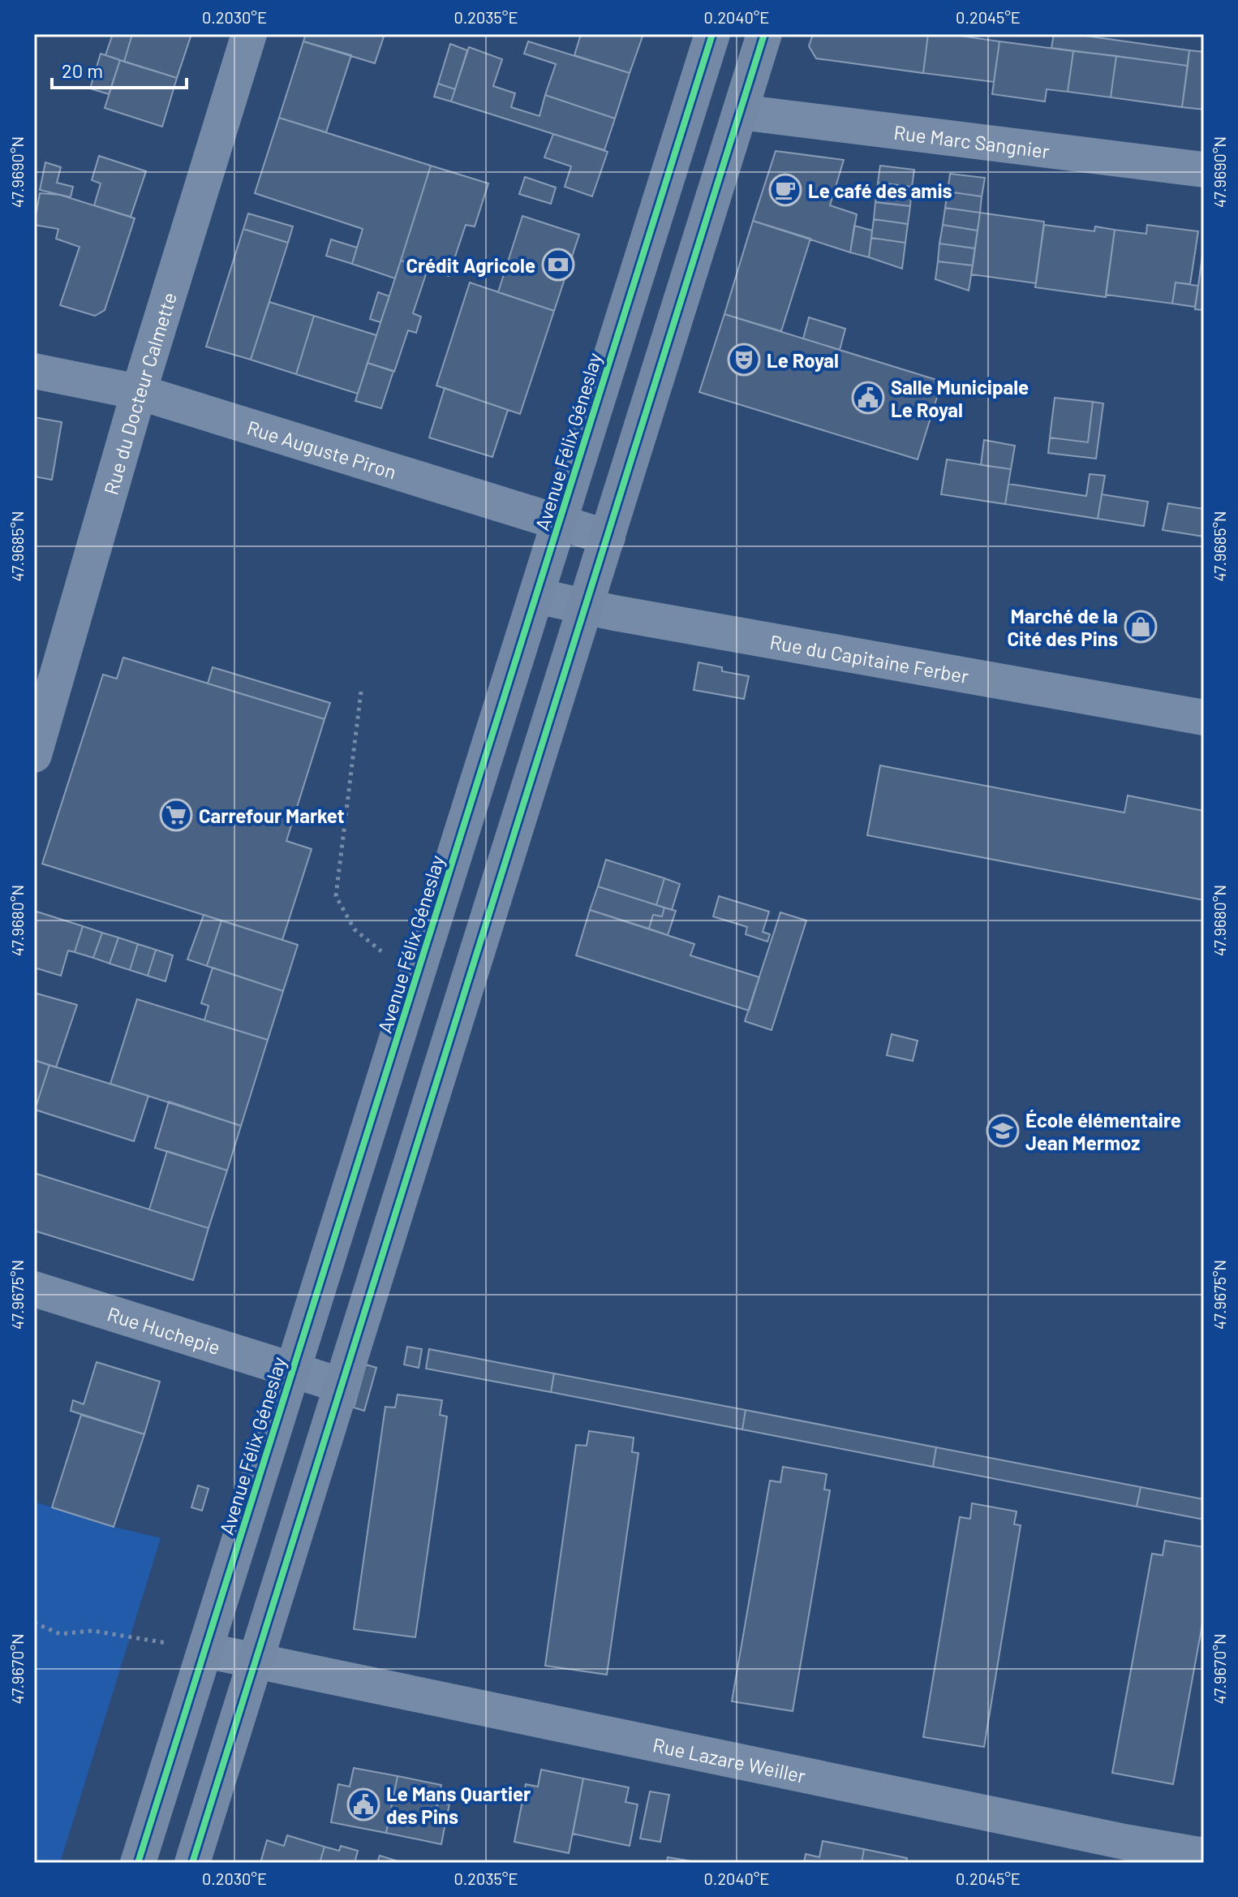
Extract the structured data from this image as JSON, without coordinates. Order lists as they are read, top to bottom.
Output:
{
  "streets": {
    "main road": ["Avenue Félix Géneslay"],
    "street": [
      "Rue Marc Sangnier",
      "Rue du Docteur Calmette",
      "Rue Auguste Piron",
      "Rue du Capitaine Ferber",
      "Rue Huchepie",
      "Rue Lazare Weiller"
    ]
  },
  "crossings": [
    ["Rue du Docteur Calmette", "Rue Auguste Piron"],
    ["Avenue Félix Géneslay", "Rue Auguste Piron"],
    ["Avenue Félix Géneslay", "Rue du Capitaine Ferber"],
    ["Avenue Félix Géneslay", "Rue Huchepie"],
    ["Avenue Félix Géneslay", "Rue Lazare Weiller"]
  ],
  "places": {
    "cafe": ["Le café des amis"],
    "bank": ["Crédit Agricole"],
    "theatre": ["Le Royal"],
    "public building": ["Salle Municipale Le Royal", "Le Mans Quartier des Pins"],
    "shop": ["Marché de la Cité des Pins"],
    "supermarket": ["Carrefour Market"],
    "school or university": ["École élémentaire Jean Mermoz"]
  },
  "scale_bar": "20 m",
  "coordinates": [
    "0.2030°E",
    "0.2035°E",
    "0.2040°E",
    "0.2045°E",
    "47.9690°N",
    "47.9685°N",
    "47.9680°N",
    "47.9675°N",
    "47.9670°N"
  ]
}
